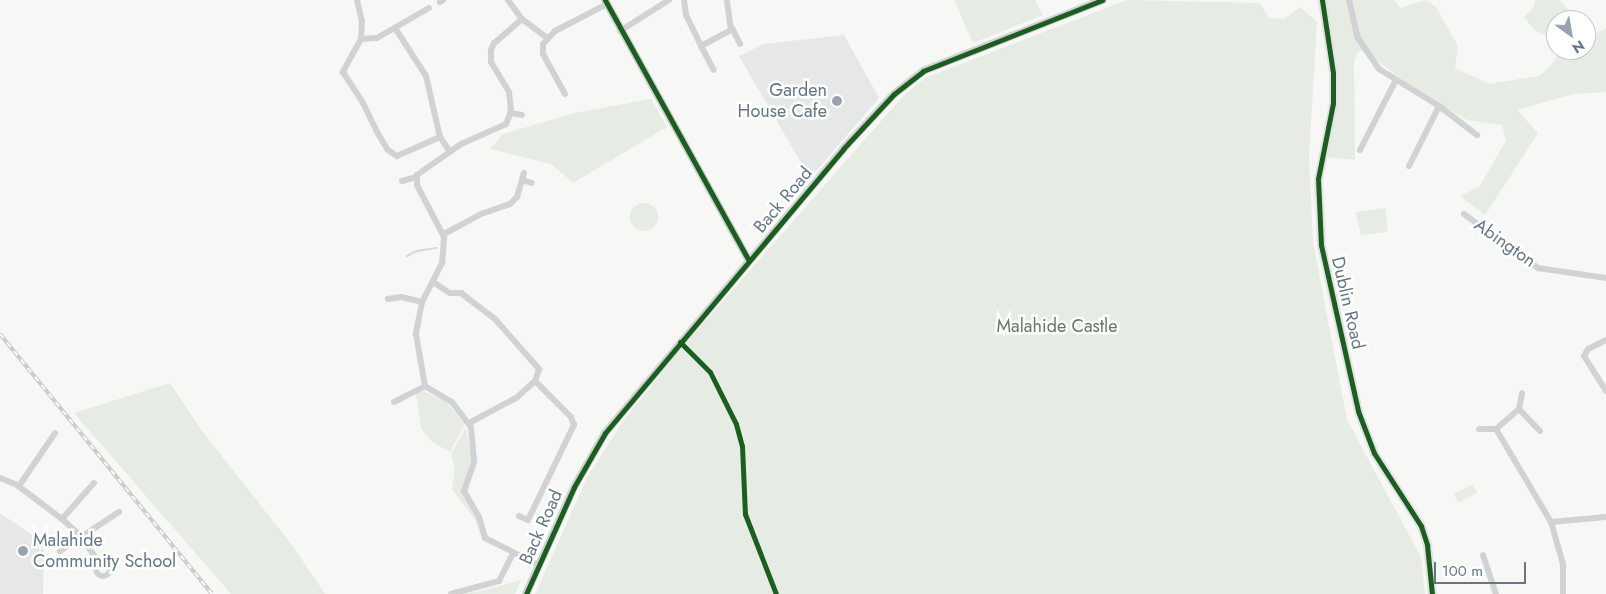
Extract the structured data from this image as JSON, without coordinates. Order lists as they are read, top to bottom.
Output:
{
  "streets": {
    "main road": ["Dublin Road"],
    "street": ["Back Road", "Abington"]
  },
  "parks": ["Malahide Castle"],
  "places": ["Garden House Cafe", "Malahide Community School"],
  "scale_bar": "100 m",
  "north": "bottom right"
}
